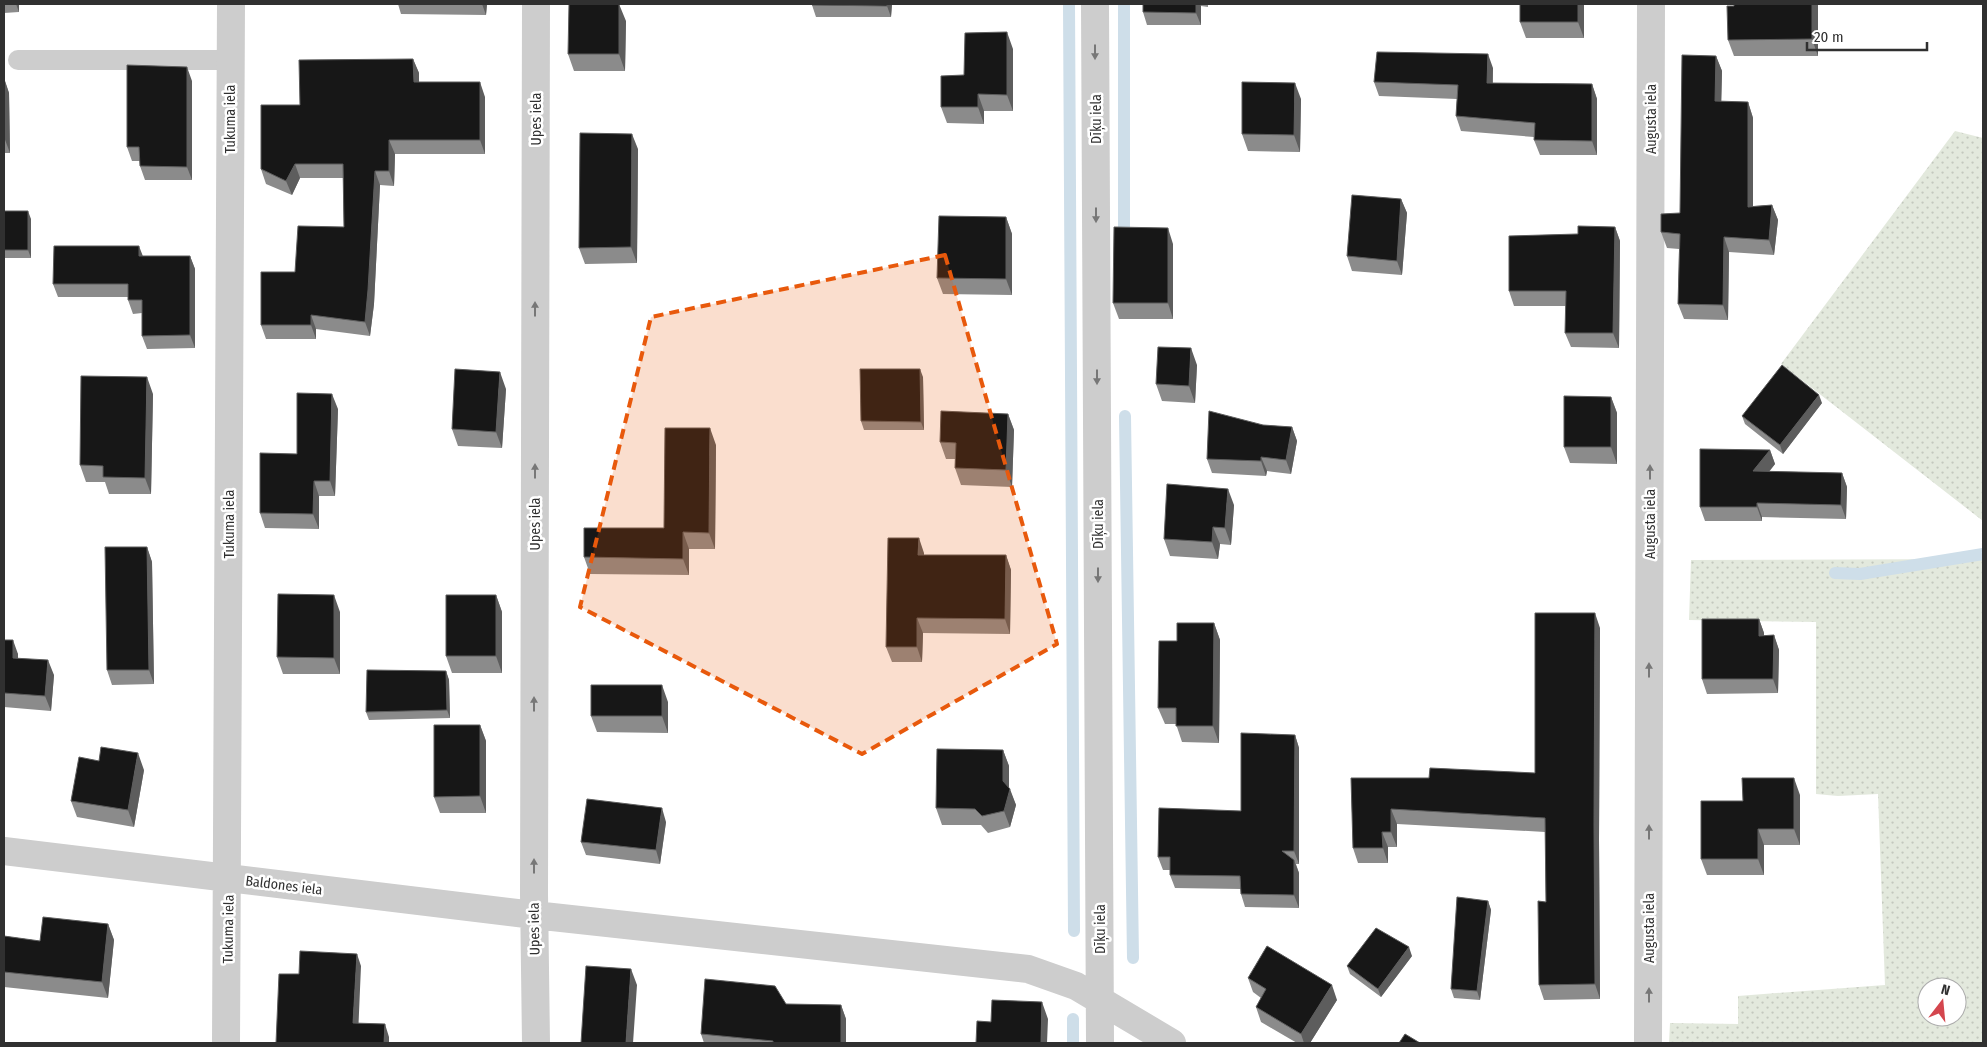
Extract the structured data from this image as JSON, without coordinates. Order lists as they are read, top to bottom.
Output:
{
  "streets": {
    "street": [
      "Tukuma iela",
      "Upes iela",
      "Dīķu iela",
      "Augusta iela",
      "Baldones iela"
    ]
  },
  "crossings": [
    ["Tukuma iela", "Baldones iela"],
    ["Upes iela", "Baldones iela"],
    ["Dīķu iela", "Baldones iela"]
  ],
  "one_way": ["Upes iela", "Dīķu iela", "Augusta iela"],
  "scale_bar": "20 m",
  "north": "top"
}
